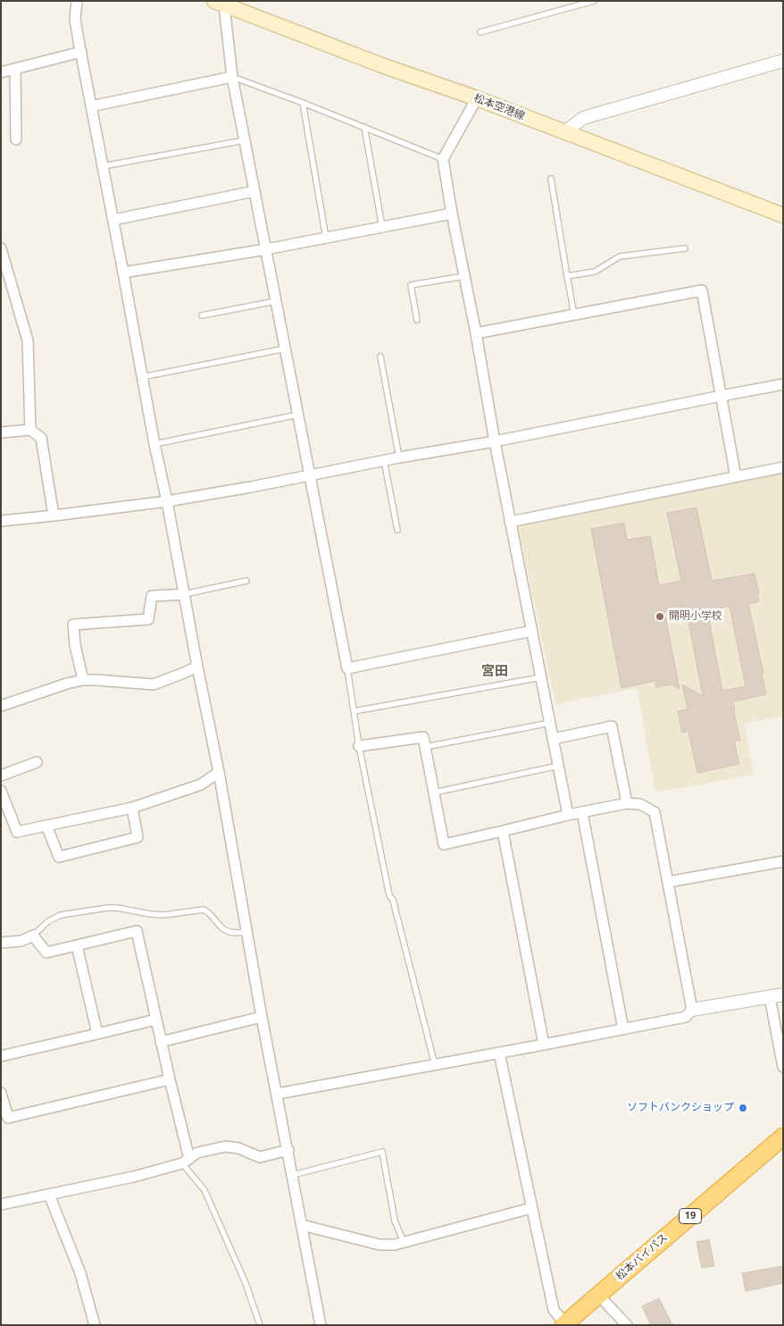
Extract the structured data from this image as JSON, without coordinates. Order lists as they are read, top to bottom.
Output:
{
  "streets": {
    "highway": ["19", "松本バイパス"],
    "main road": ["松本空港線"]
  },
  "districts": ["宮田"],
  "places": ["開明小学校", "ソフトバンクショップ"]
}
